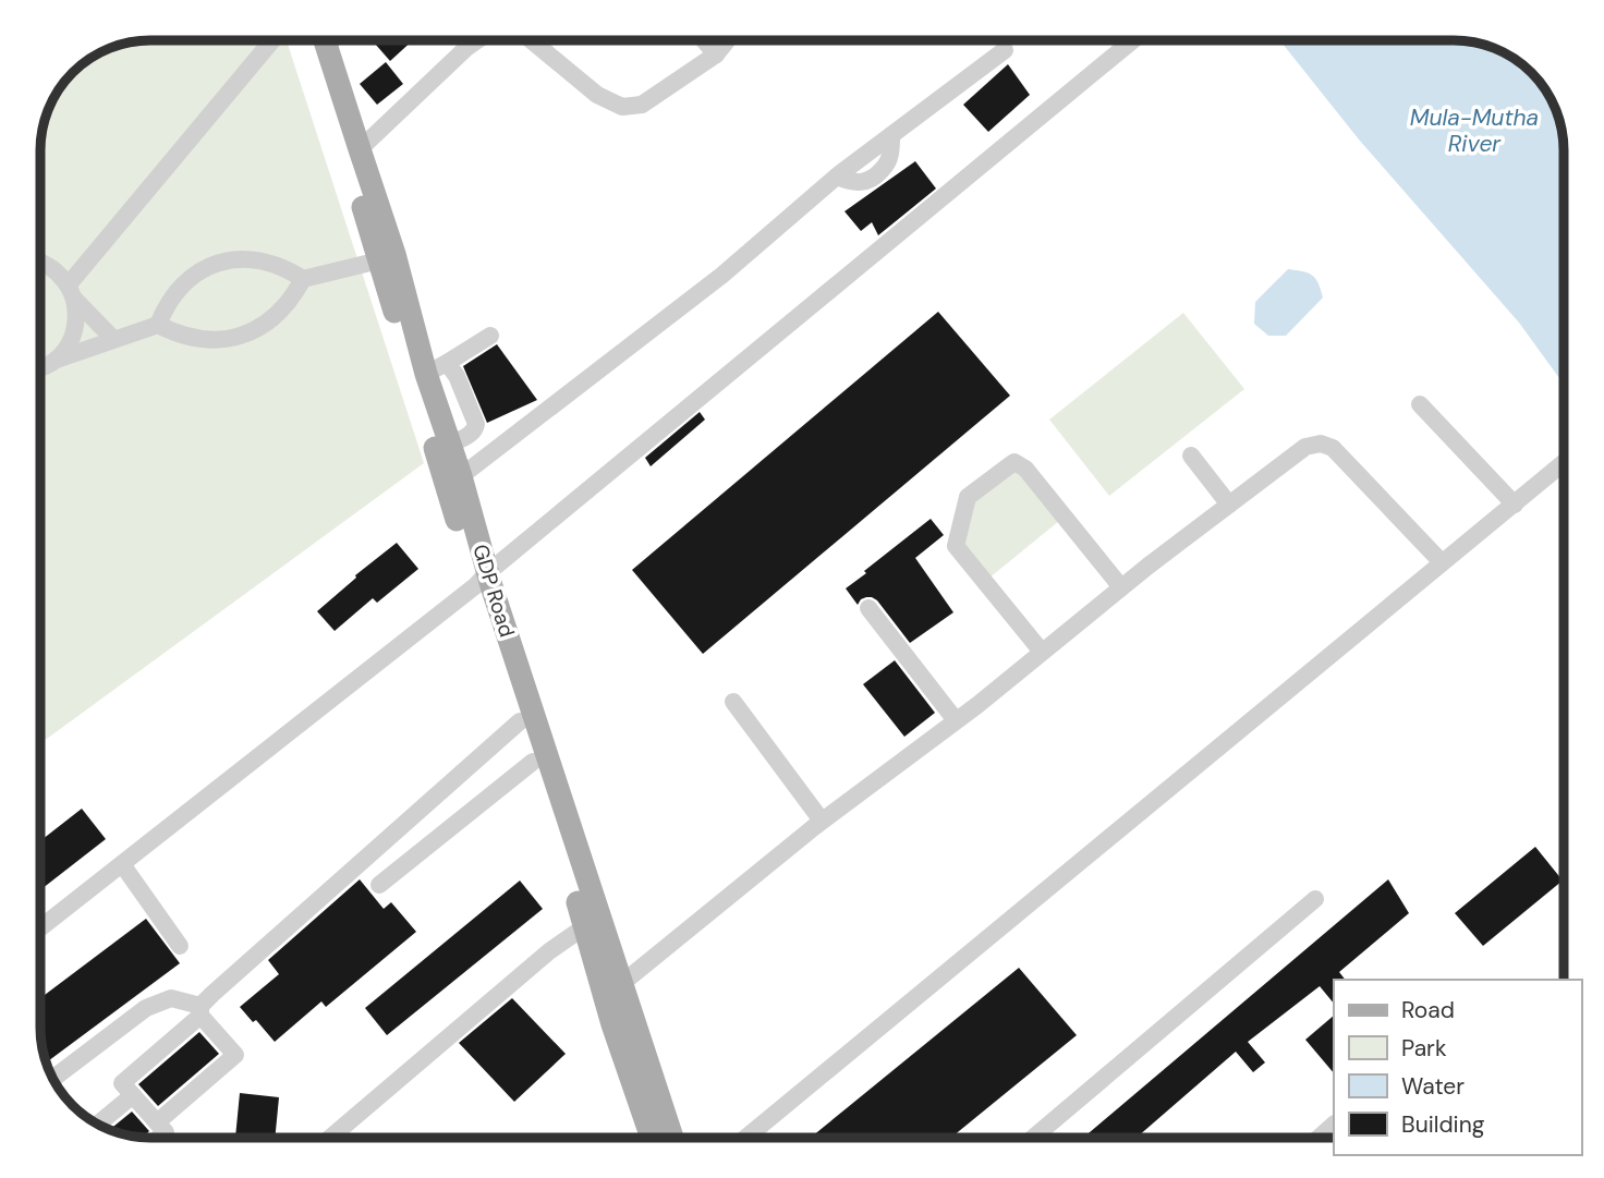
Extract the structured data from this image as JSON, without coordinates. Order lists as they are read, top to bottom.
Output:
{
  "streets": {
    "main road": ["GDP Road"]
  },
  "water": ["Mula-Mutha River"],
  "legend": [
    "Road",
    "Park",
    "Water",
    "Building"
  ]
}
